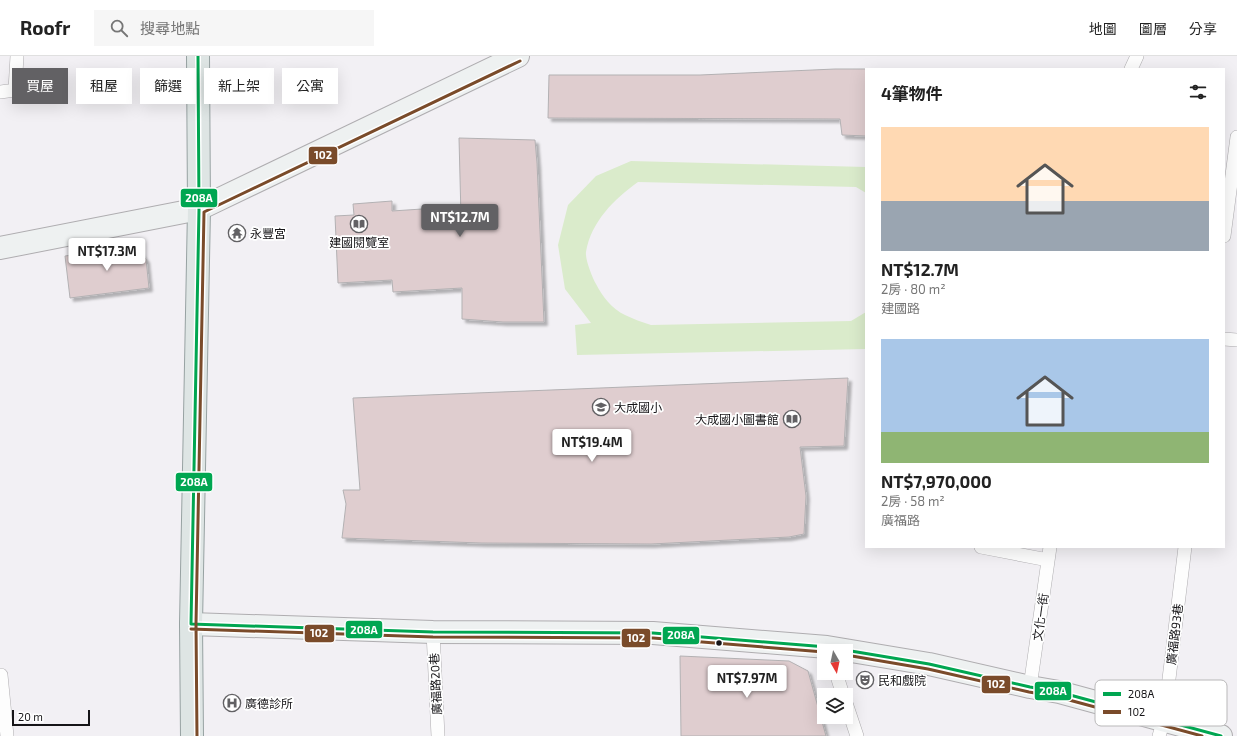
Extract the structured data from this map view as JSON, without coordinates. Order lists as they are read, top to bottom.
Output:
{
  "streets": {
    "lane": ["文化一街", "廣福路93巷", "廣福路20巷"]
  },
  "places": {
    "library": ["建國閱覽室", "大成國小圖書館"],
    "temple": ["永豐宮"],
    "school or university": ["大成國小"],
    "theatre": ["民和戲院"],
    "hospital": ["廣德診所"]
  },
  "lines": ["transit line 208A", "transit line 102"],
  "legend": ["208A", "102"],
  "scale_bar": "20 m",
  "north": "bottom",
  "page": {
    "header": "Roofr",
    "search": "搜尋地點",
    "nav": ["地圖", "圖層", "分享"],
    "chip": [
      "買屋",
      "租屋",
      "篩選",
      "新上架",
      "公寓"
    ],
    "heading": "4筆物件",
    "list": [
      {
        "name": "NT$12.7M",
        "note": "2房 · 80 m² · 建國路"
      },
      {
        "name": "NT$7,970,000",
        "note": "2房 · 58 m² · 廣福路"
      }
    ],
    "price": [
      "NT$12.7M",
      "NT$17.3M",
      "NT$19.4M",
      "NT$7.97M"
    ],
    "scale": "20 m"
  }
}
